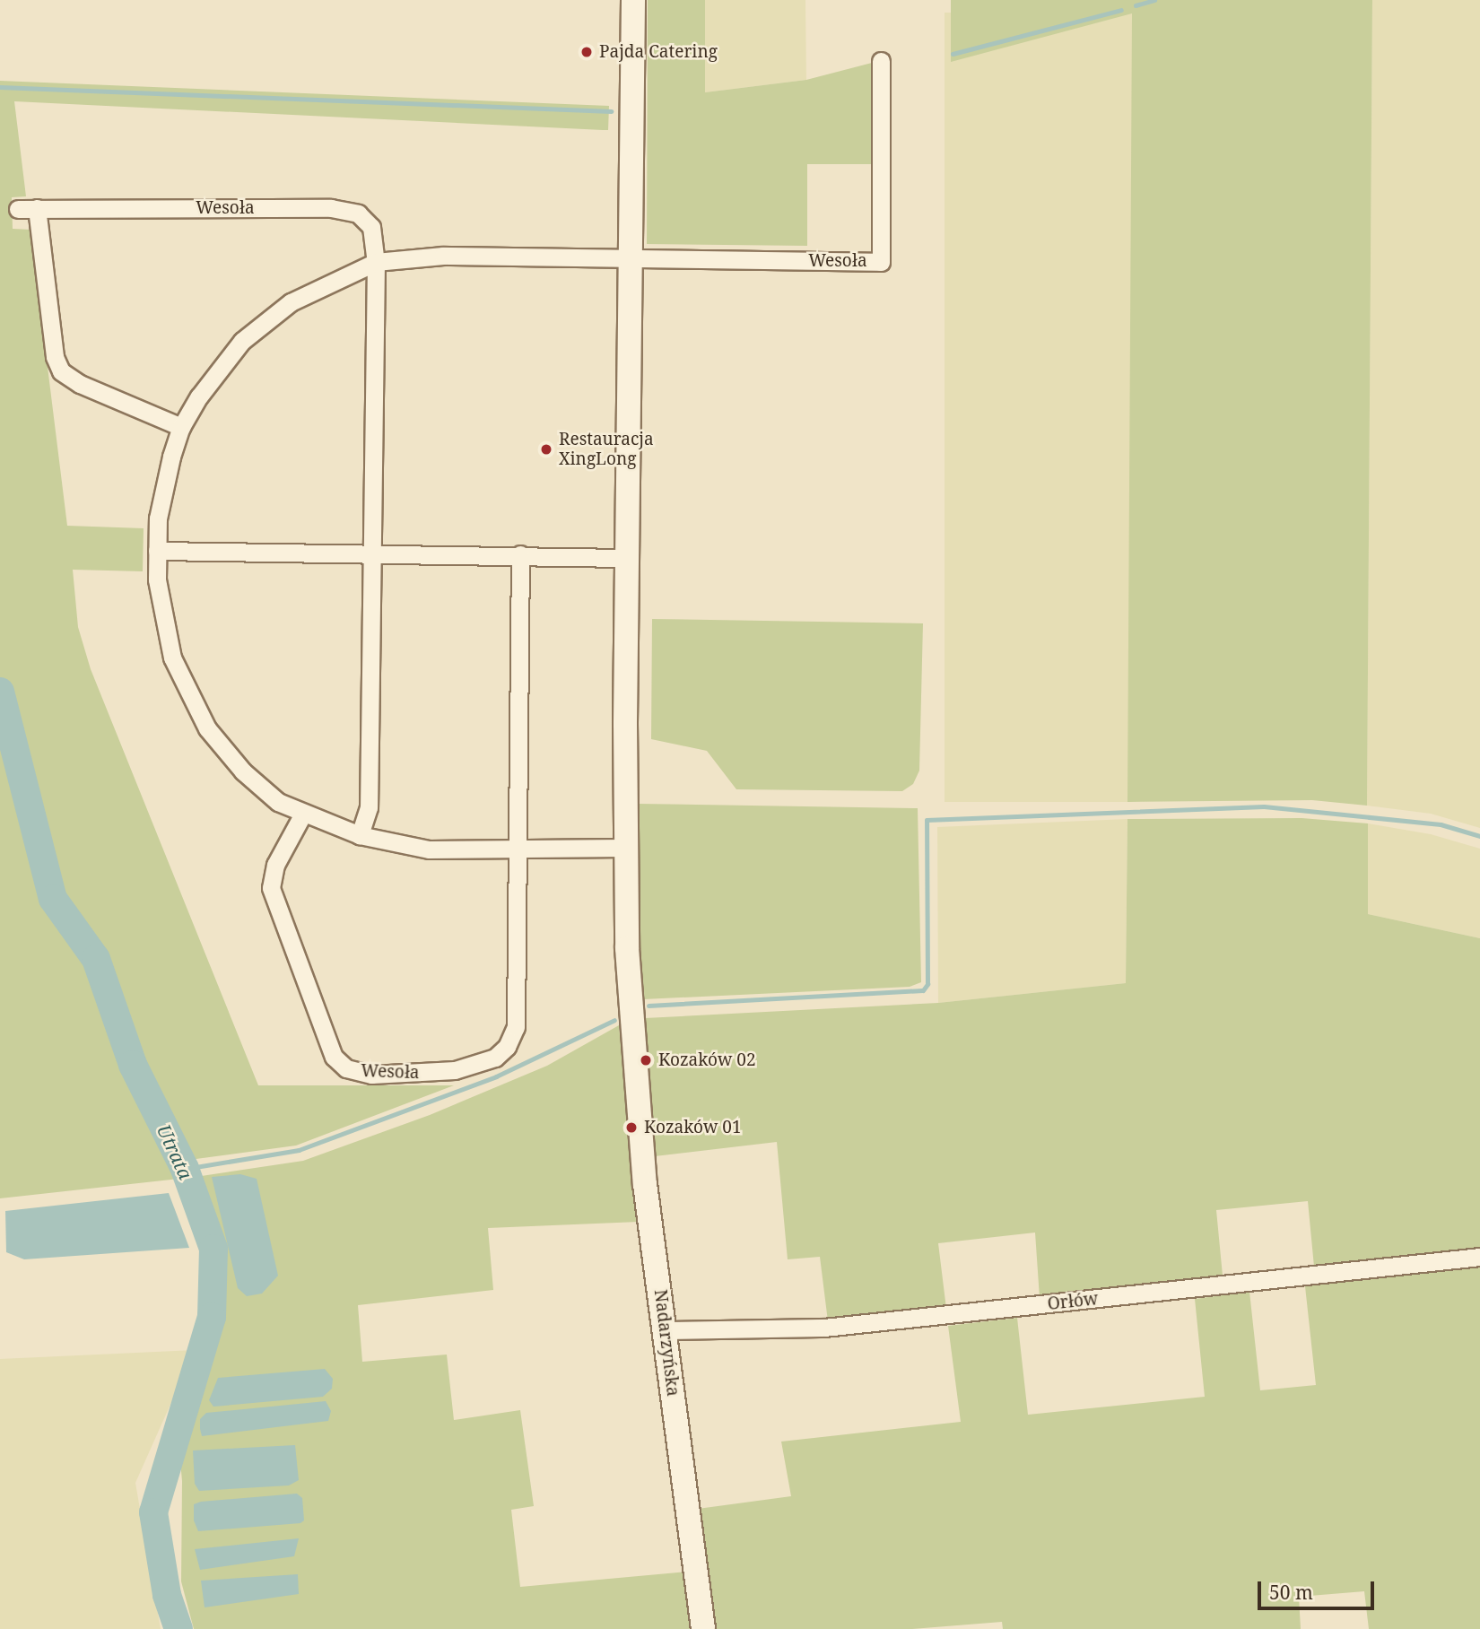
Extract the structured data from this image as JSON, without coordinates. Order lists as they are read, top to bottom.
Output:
{
  "streets": {
    "street": ["Wesoła", "Orłów", "Nadarzyńska"]
  },
  "crossings": [
    ["Wesoła", "Nadarzyńska"],
    ["Orłów", "Nadarzyńska"]
  ],
  "water": ["Utrata"],
  "places": [
    "Pajda Catering",
    "Restauracja XingLong",
    "Kozaków 02",
    "Kozaków 01"
  ],
  "scale_bar": "50 m"
}
